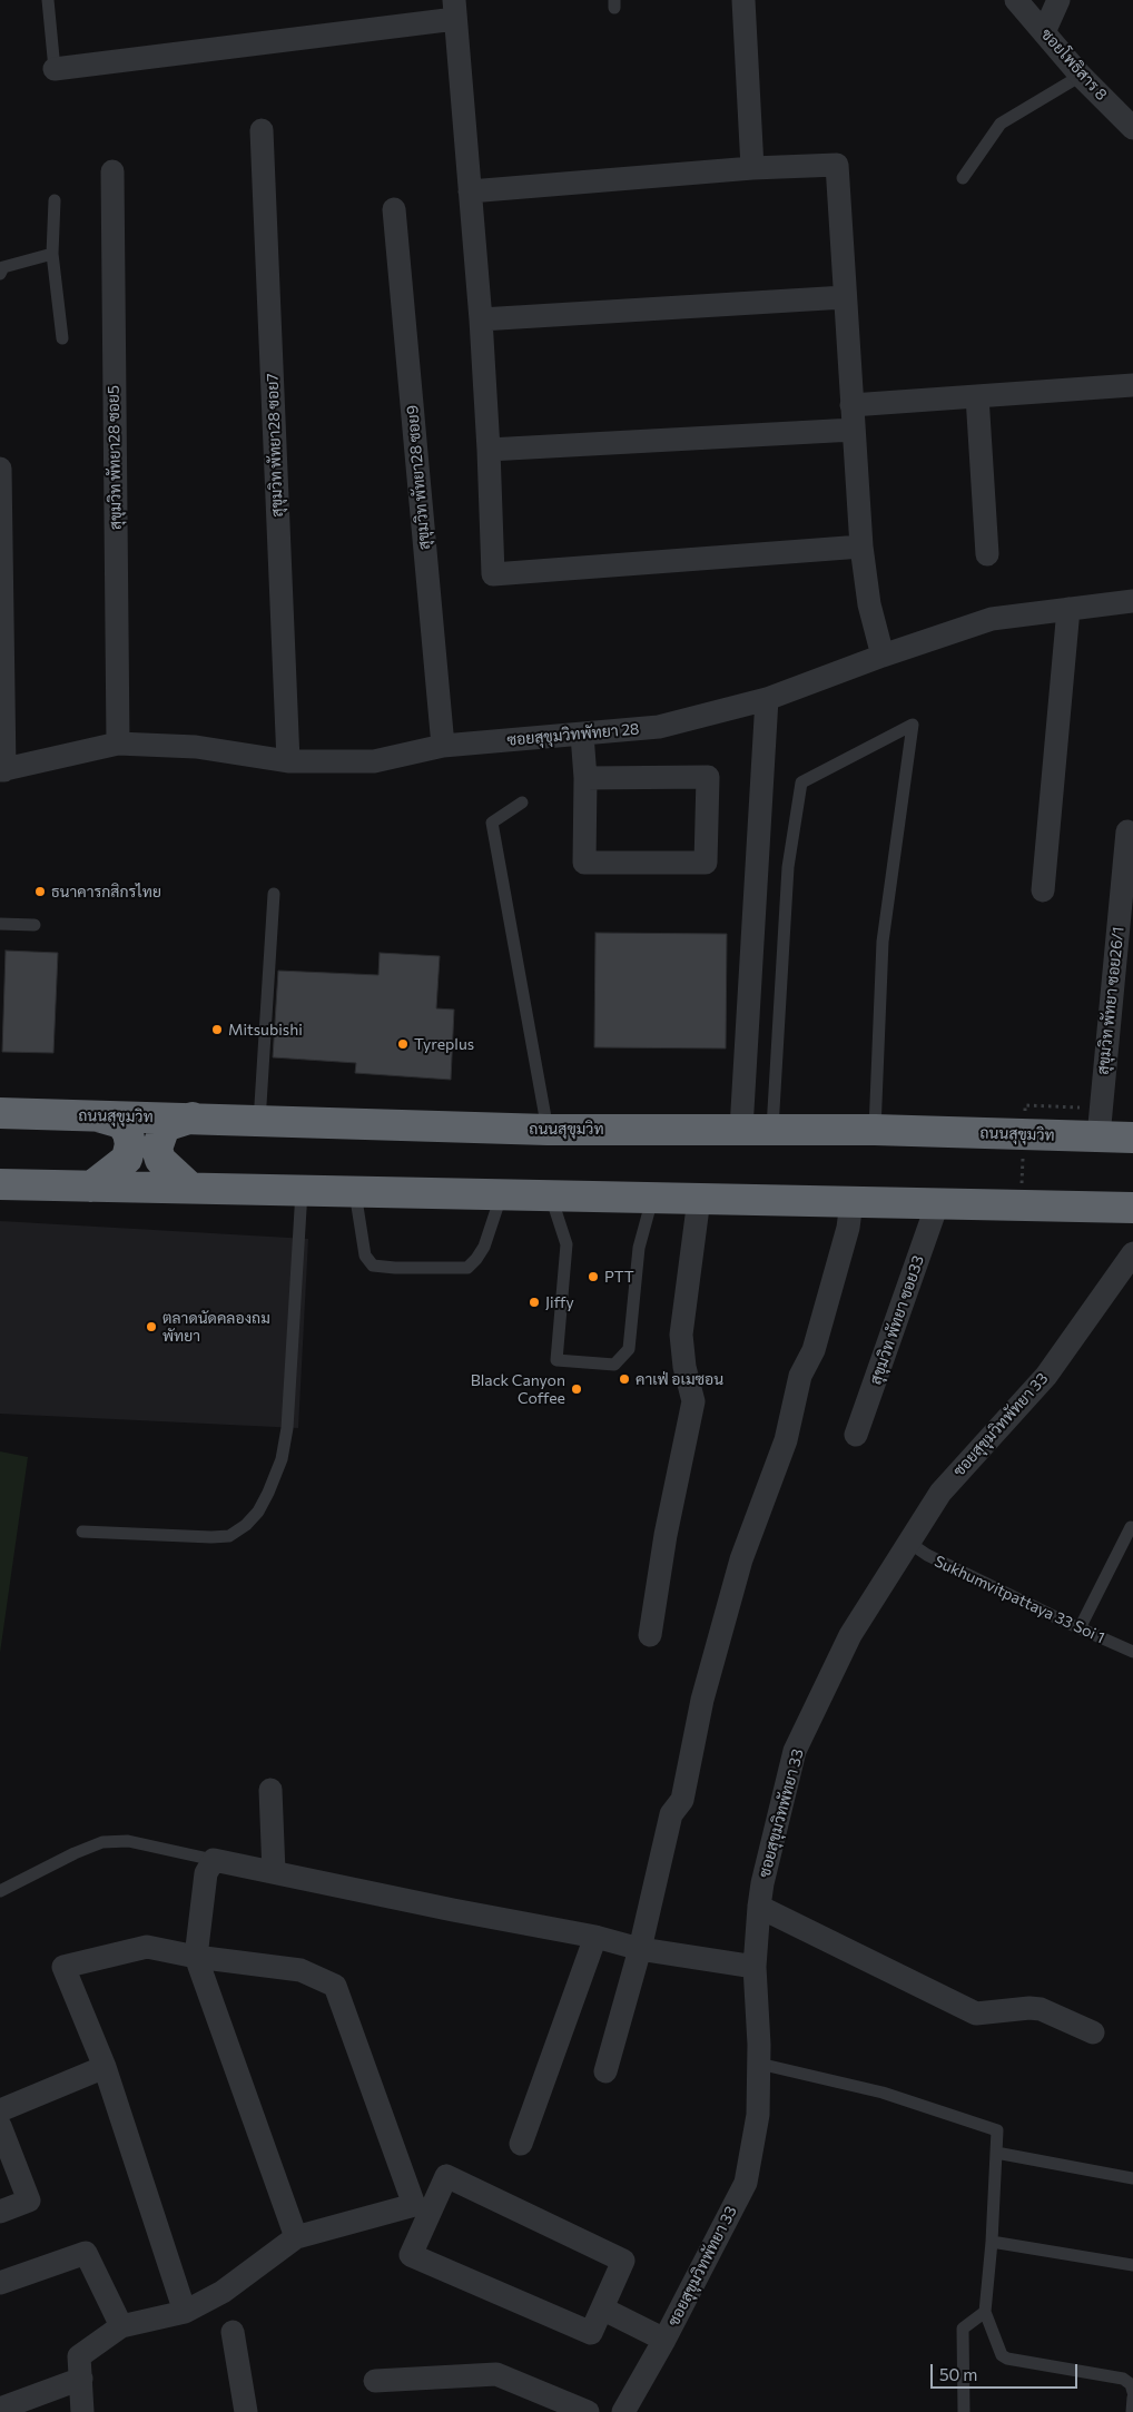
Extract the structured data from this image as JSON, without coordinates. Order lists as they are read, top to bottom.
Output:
{
  "streets": {
    "highway": ["ถนนสุขุมวิท"],
    "street": [
      "ซอยโพธิสาร 8",
      "สุขุมวิท พัทยา28 ซอย7",
      "สุขุมวิท พัทยา28 ซอย5",
      "สุขุมวิท พัทยา28 ซอย9",
      "ซอยสุขุมวิทพัทยา 28",
      "สุขุมวิท พัทยา ซอย26/1",
      "สุขุมวิท พัทยา ซอย33",
      "ซอยสุขุมวิทพัทยา 33"
    ],
    "lane": ["Sukhumvitpattaya 33 Soi 1"]
  },
  "crossings": [
    ["สุขุมวิท พัทยา28 ซอย7", "ซอยสุขุมวิทพัทยา 28"],
    ["สุขุมวิท พัทยา28 ซอย5", "ซอยสุขุมวิทพัทยา 28"],
    ["สุขุมวิท พัทยา28 ซอย9", "ซอยสุขุมวิทพัทยา 28"],
    ["สุขุมวิท พัทยา ซอย26/1", "ถนนสุขุมวิท"],
    ["ซอยสุขุมวิทพัทยา 33", "Sukhumvitpattaya 33 Soi 1"]
  ],
  "places": [
    "ธนาคารกสิกรไทย",
    "Mitsubishi",
    "Tyreplus",
    "PTT",
    "Jiffy",
    "ตลาดนัดคลองถม พัทยา",
    "คาเฟ่ อเมซอน",
    "Black Canyon Coffee"
  ],
  "scale_bar": "50 m"
}
